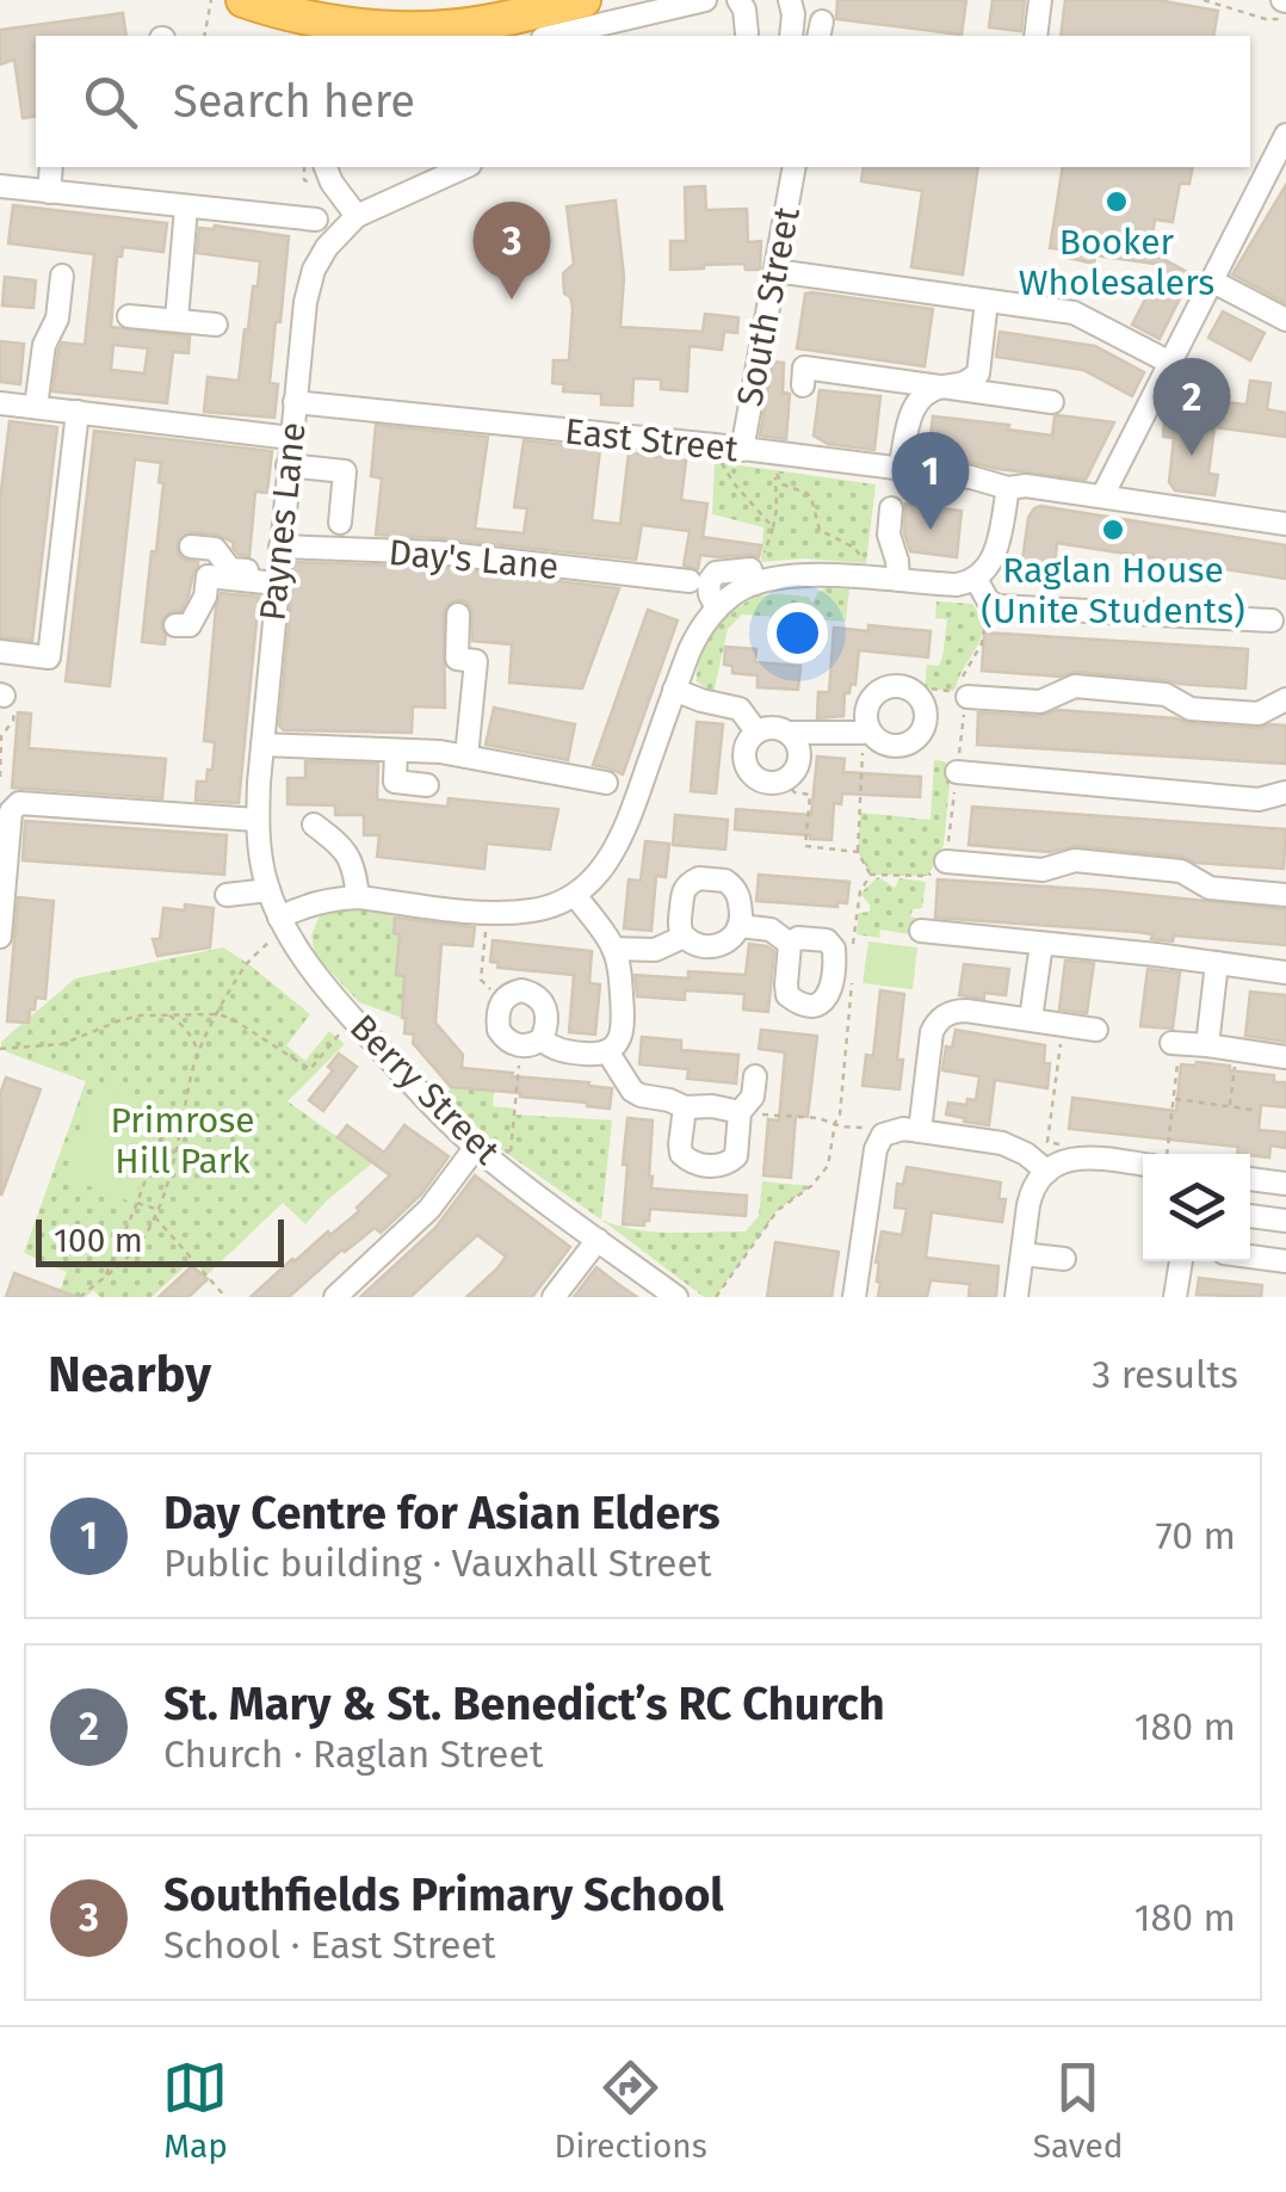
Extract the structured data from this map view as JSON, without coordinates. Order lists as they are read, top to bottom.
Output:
{
  "streets": {
    "street": [
      "South Street",
      "East Street",
      "Paynes Lane",
      "Day's Lane",
      "Berry Street"
    ]
  },
  "crossings": [
    ["South Street", "East Street"],
    ["East Street", "Paynes Lane"],
    ["Paynes Lane", "Day's Lane"],
    ["Paynes Lane", "Berry Street"]
  ],
  "parks": ["Primrose Hill Park"],
  "places": ["Booker Wholesalers", "Raglan House (Unite Students)"],
  "scale_bar": "100 m",
  "page": {
    "search": "Search here",
    "pins": ["3", "2", "1"],
    "scale": "100 m",
    "heading": ["Nearby", "3 results"],
    "list": [
      {
        "mark": "1",
        "name": "Day Centre for Asian Elders",
        "note": "Public building · Vauxhall Street",
        "value": "70 m"
      },
      {
        "mark": "2",
        "name": "St. Mary & St. Benedict’s RC Church",
        "note": "Church · Raglan Street",
        "value": "180 m"
      },
      {
        "mark": "3",
        "name": "Southfields Primary School",
        "note": "School · East Street",
        "value": "180 m"
      }
    ],
    "nav": ["Map", "Directions", "Saved"]
  }
}
